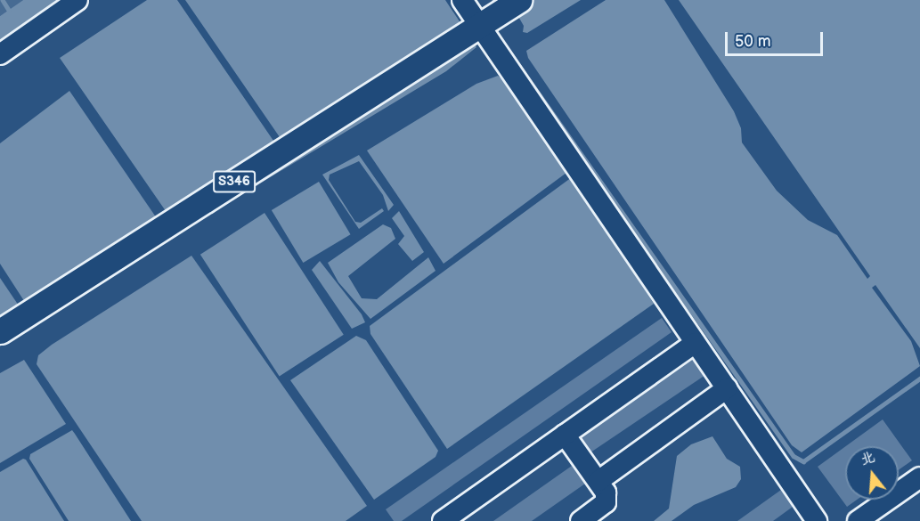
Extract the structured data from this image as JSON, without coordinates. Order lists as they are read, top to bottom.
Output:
{
  "streets": {
    "main road": ["S346"]
  },
  "scale_bar": "50 m",
  "north": "top"
}
